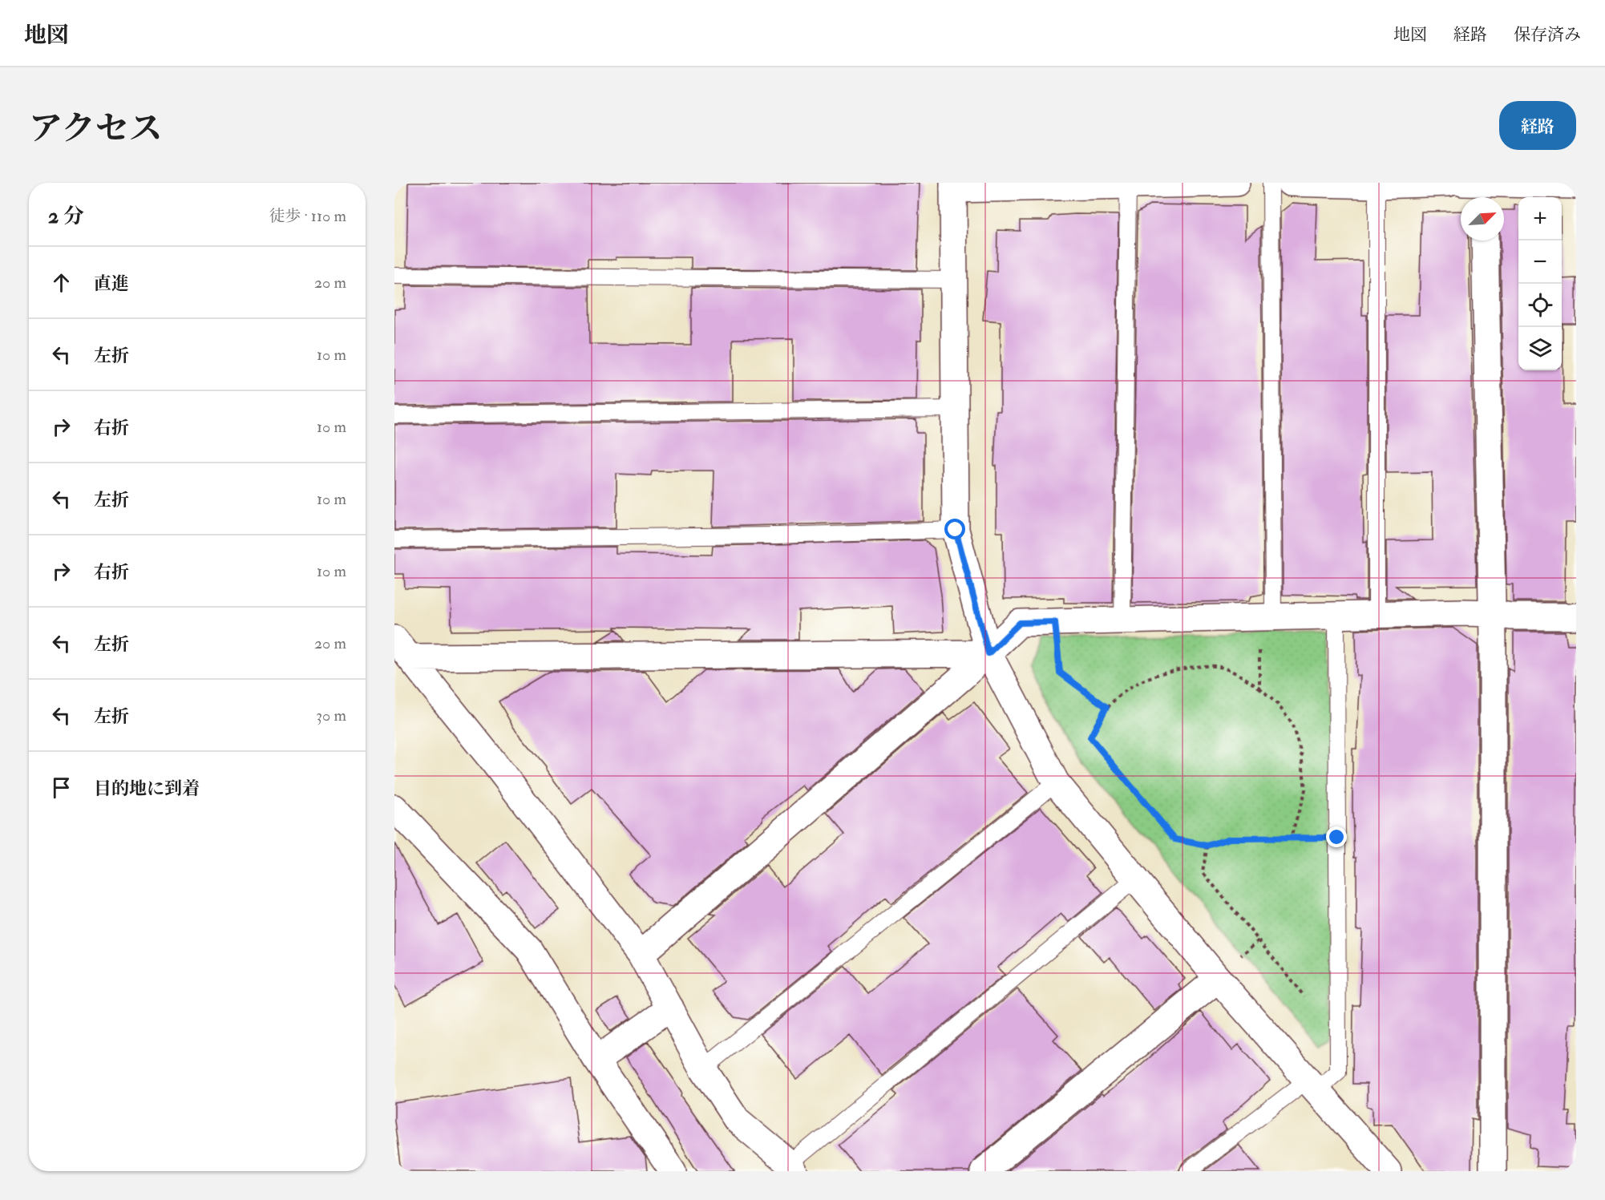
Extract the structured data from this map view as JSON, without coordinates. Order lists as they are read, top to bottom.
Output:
{
  "north": "top right",
  "page": {
    "header": "地図",
    "nav": ["地図", "経路", "保存済み"],
    "title": "アクセス",
    "buttons": "経路",
    "heading": ["2 分", "徒歩 · 110 m"],
    "map_buttons": ["+", "−"],
    "list": [
      ["直進", "20 m"],
      ["左折", "10 m"],
      ["右折", "10 m"],
      ["左折", "10 m"],
      ["右折", "10 m"],
      ["左折", "20 m"],
      ["左折", "30 m"],
      "目的地に到着"
    ]
  }
}
